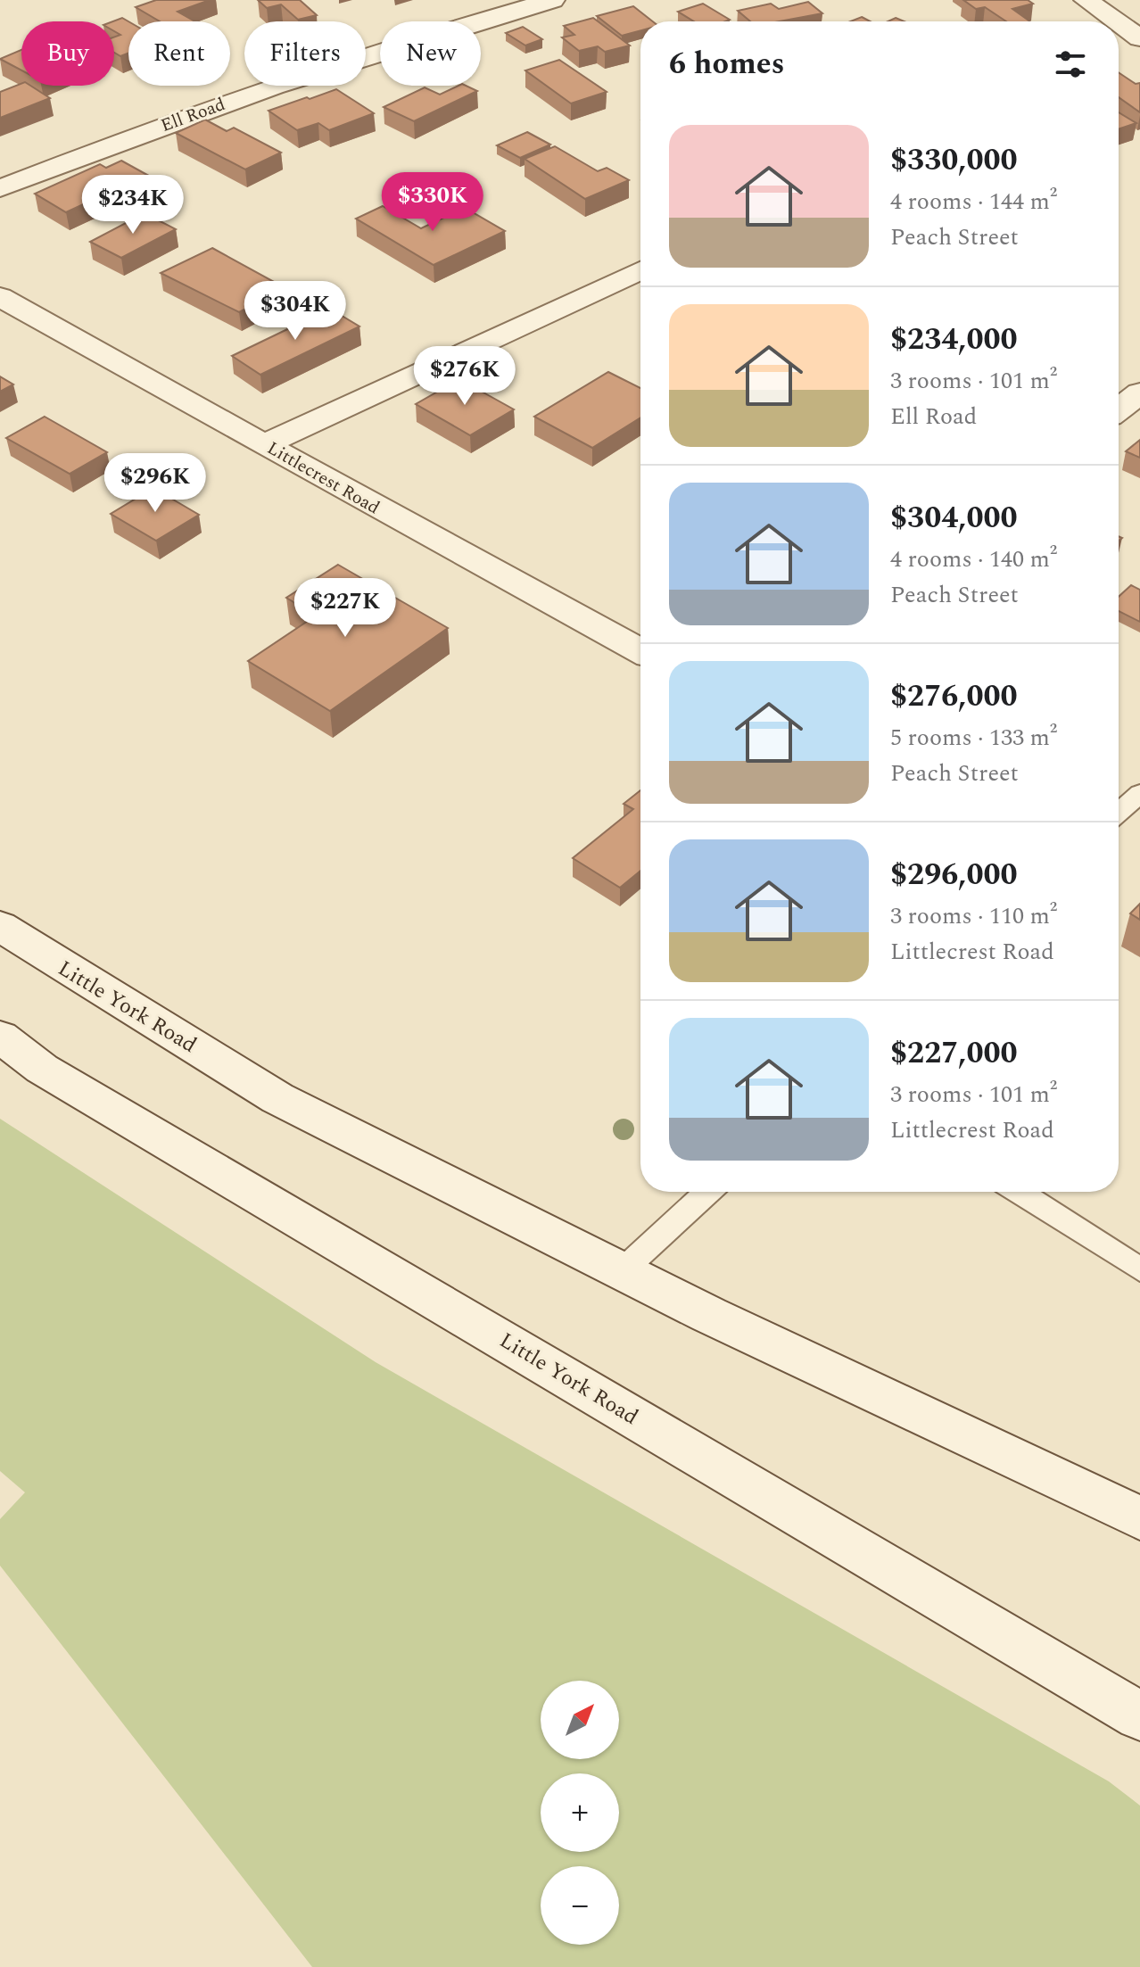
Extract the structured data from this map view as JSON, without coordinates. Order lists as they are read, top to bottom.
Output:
{
  "streets": {
    "street": ["Ell Road", "Littlecrest Road", "Little York Road"]
  },
  "north": "top right",
  "page": {
    "chip": [
      "Buy",
      "Rent",
      "Filters",
      "New"
    ],
    "heading": "6 homes",
    "list": [
      {
        "name": "$330,000",
        "note": "4 rooms · 144 m² · Peach Street"
      },
      {
        "name": "$234,000",
        "note": "3 rooms · 101 m² · Ell Road"
      },
      {
        "name": "$304,000",
        "note": "4 rooms · 140 m² · Peach Street"
      },
      {
        "name": "$276,000",
        "note": "5 rooms · 133 m² · Peach Street"
      },
      {
        "name": "$296,000",
        "note": "3 rooms · 110 m² · Littlecrest Road"
      },
      {
        "name": "$227,000",
        "note": "3 rooms · 101 m² · Littlecrest Road"
      }
    ],
    "price": [
      "$330K",
      "$234K",
      "$304K",
      "$276K",
      "$296K",
      "$227K"
    ],
    "map_buttons": ["+", "−"]
  }
}
